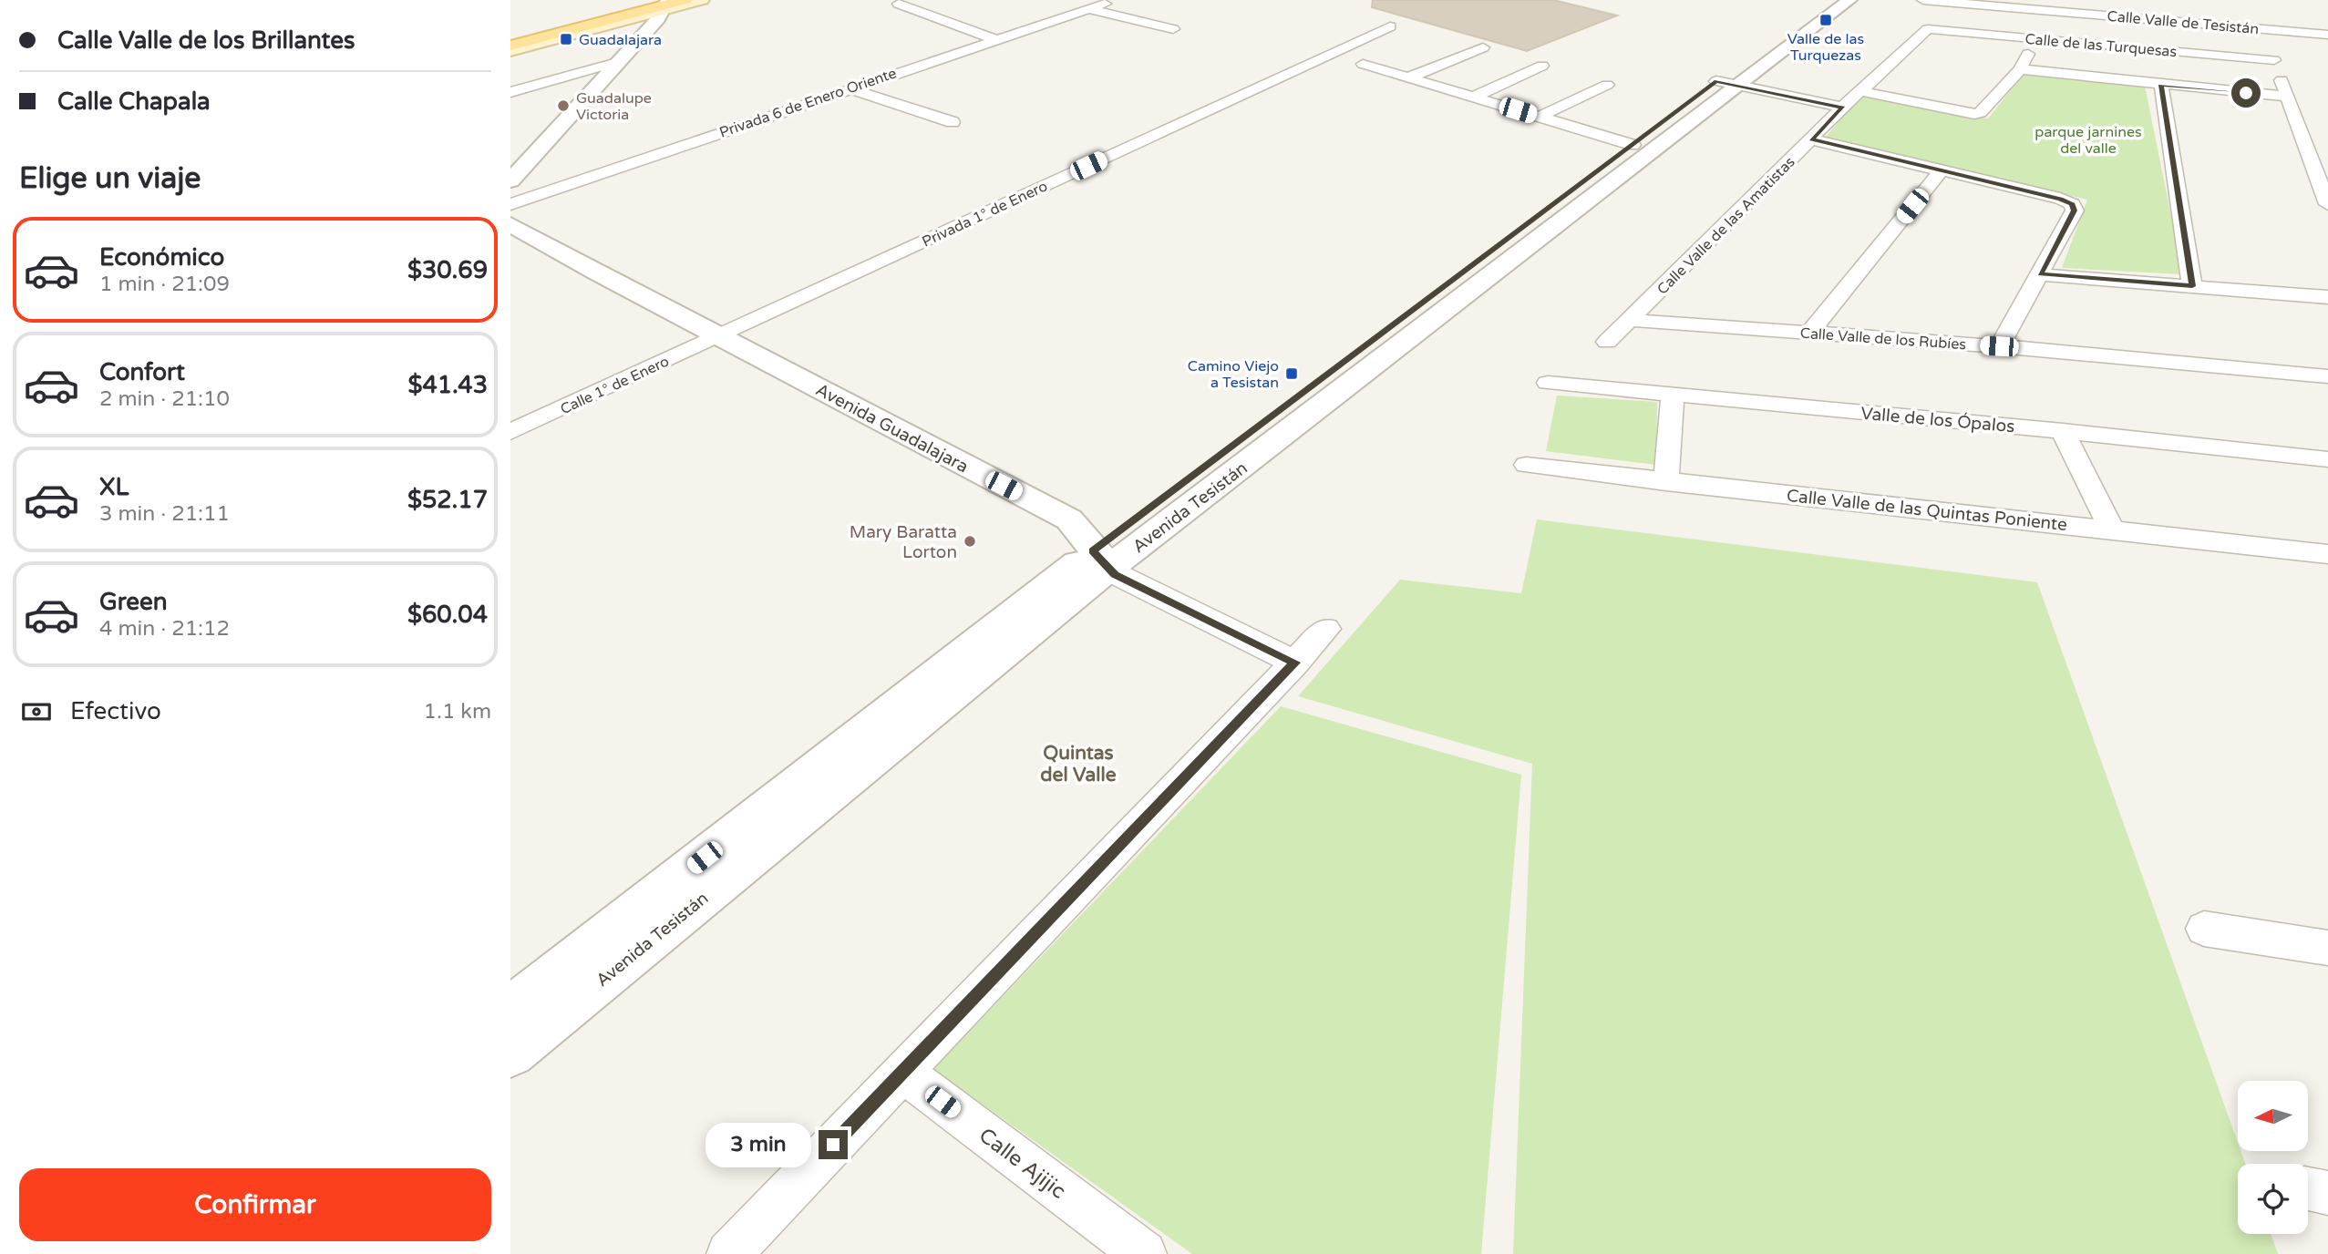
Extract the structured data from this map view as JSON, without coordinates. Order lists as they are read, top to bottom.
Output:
{
  "streets": {
    "street": [
      "Calle Valle de Tesistán",
      "Calle de las Turquesas",
      "Privada 6 de Enero Oriente",
      "Privada 1° de Enero",
      "Calle Valle de las Amatistas",
      "Calle Valle de los Rubíes",
      "Calle 1° de Enero",
      "Valle de los Ópalos",
      "Avenida Guadalajara",
      "Avenida Tesistán",
      "Calle Valle de las Quintas Poniente",
      "Calle Ajijic"
    ]
  },
  "crossings": [
    ["Calle de las Turquesas", "Calle Valle de las Amatistas"],
    ["Privada 1° de Enero", "Calle 1° de Enero"],
    ["Privada 1° de Enero", "Avenida Guadalajara"],
    ["Calle Valle de las Amatistas", "Calle Valle de los Rubíes"],
    ["Calle 1° de Enero", "Avenida Guadalajara"],
    ["Avenida Guadalajara", "Avenida Tesistán"]
  ],
  "districts": ["Quintas del Valle"],
  "parks": ["parque jarnines del valle"],
  "places": {
    "transit": ["Valle de las Turquezas", "Guadalajara", "Camino Viejo a Tesistan"],
    "other": ["Guadalupe Victoria", "Mary Baratta Lorton"]
  },
  "north": "left",
  "page": {
    "banner": ["Calle Valle de los Brillantes", "Calle Chapala"],
    "heading": "Elige un viaje",
    "list": [
      {
        "name": "Económico",
        "note": "1 min · 21:09",
        "value": "$30.69"
      },
      {
        "name": "Confort",
        "note": "2 min · 21:10",
        "value": "$41.43"
      },
      {
        "name": "XL",
        "note": "3 min · 21:11",
        "value": "$52.17"
      },
      {
        "name": "Green",
        "note": "4 min · 21:12",
        "value": "$60.04"
      }
    ],
    "pay": ["Efectivo", "1.1 km"],
    "bubble": "3 min",
    "buttons": "Confirmar"
  }
}
